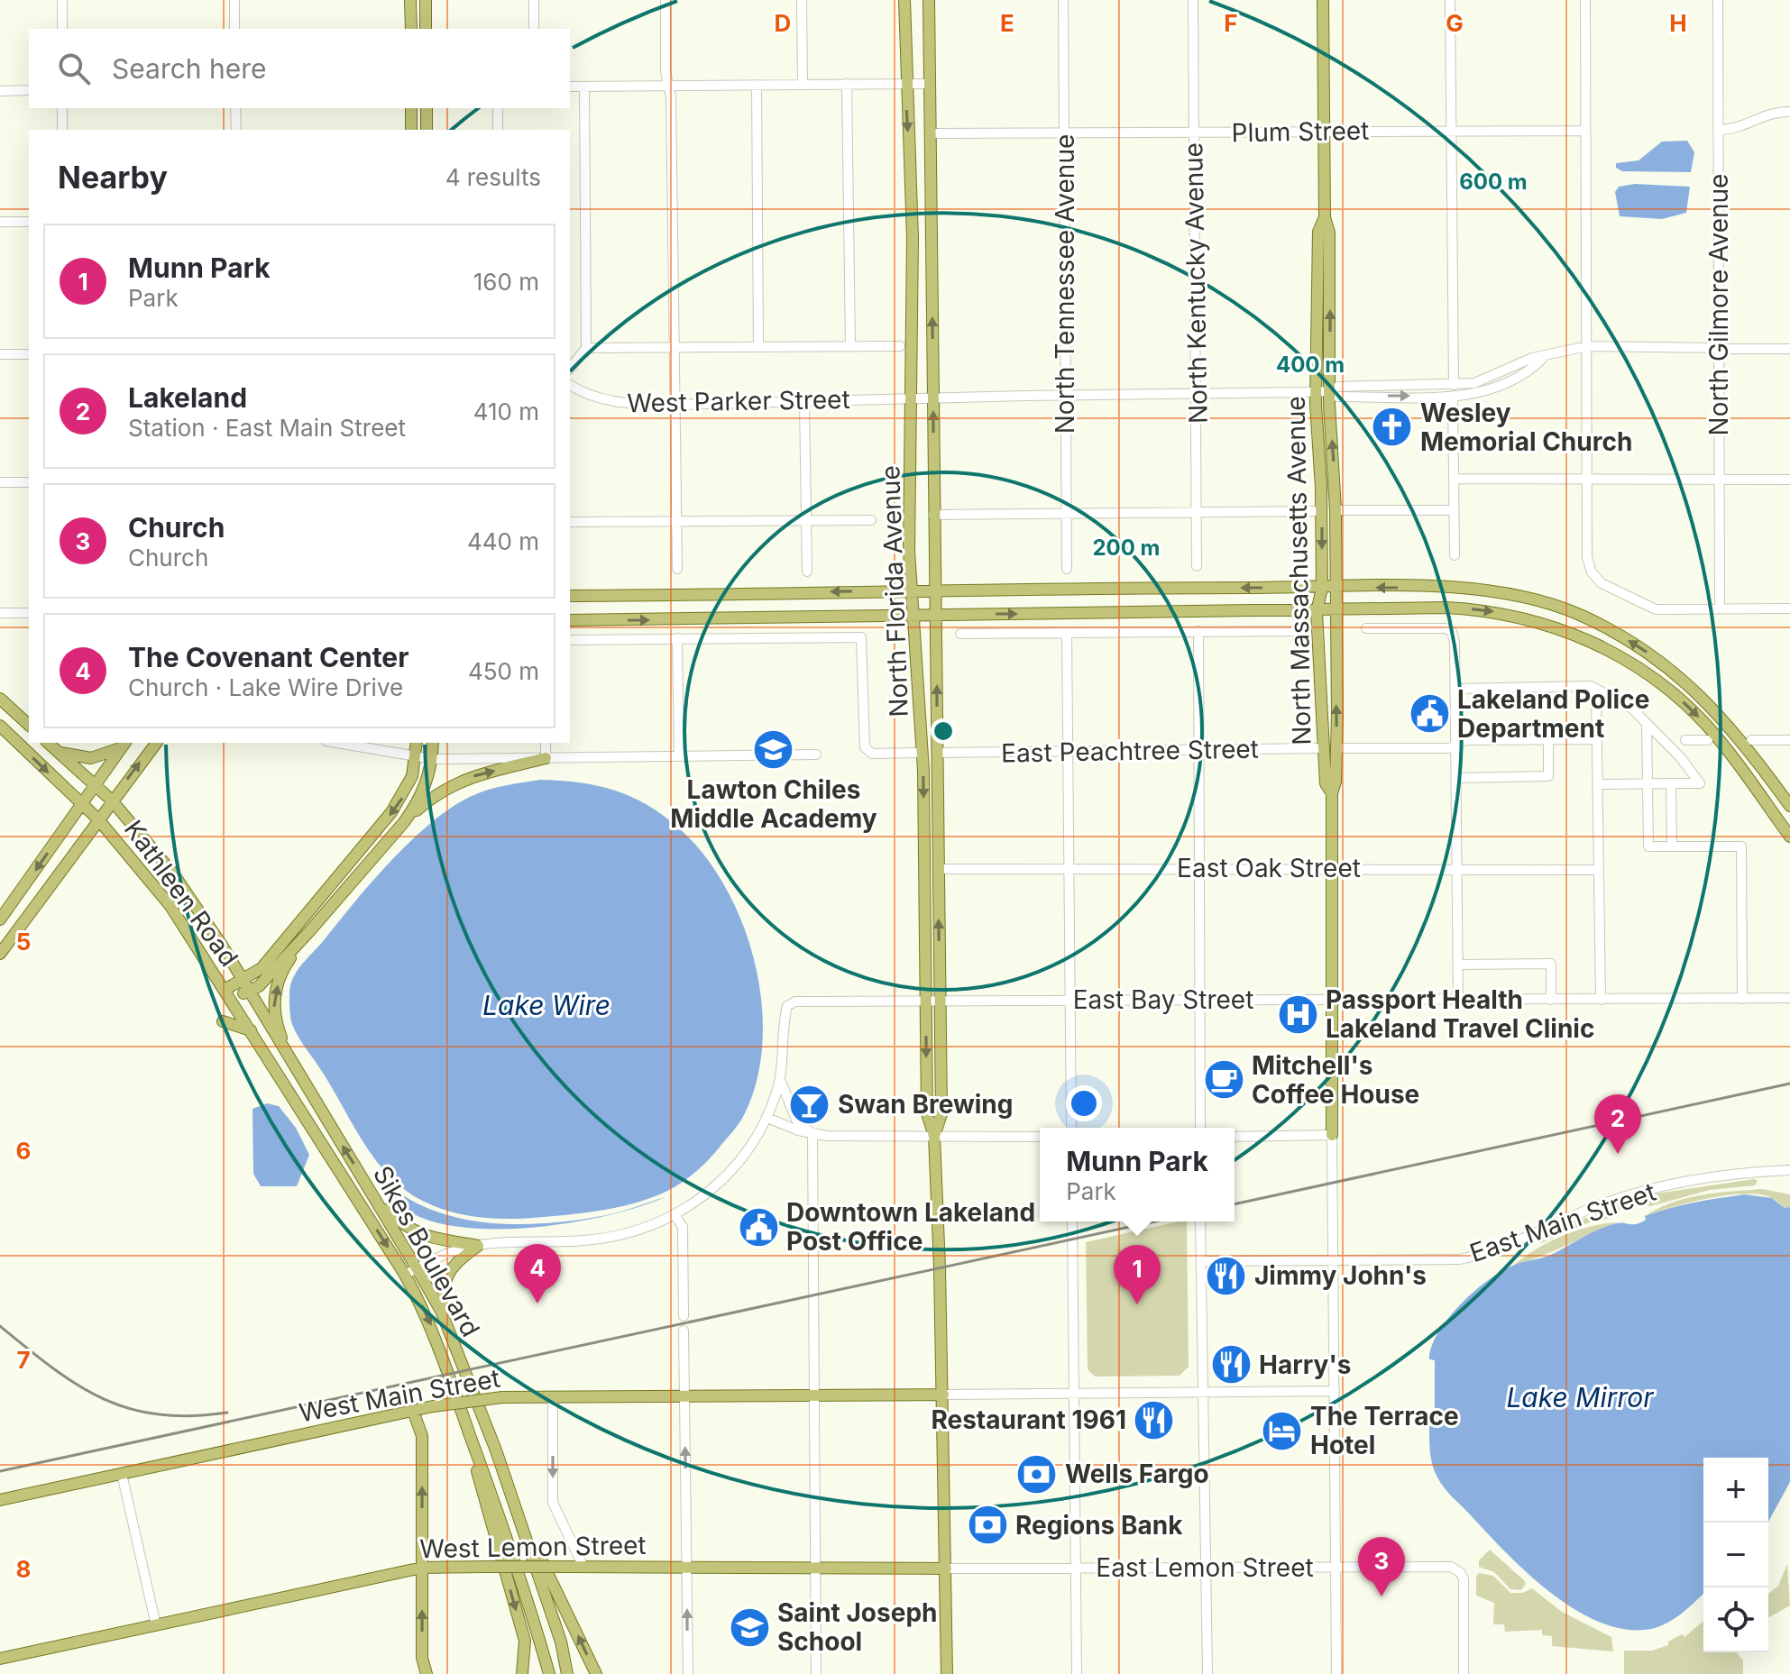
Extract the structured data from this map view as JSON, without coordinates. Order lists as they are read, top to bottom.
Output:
{
  "streets": {
    "main road": [
      "North Massachusetts Avenue",
      "North Florida Avenue",
      "Kathleen Road",
      "Sikes Boulevard",
      "West Main Street",
      "West Lemon Street"
    ],
    "street": [
      "Plum Street",
      "North Kentucky Avenue",
      "North Tennessee Avenue",
      "North Gilmore Avenue",
      "West Parker Street",
      "East Peachtree Street",
      "East Oak Street",
      "East Bay Street",
      "East Main Street",
      "East Lemon Street"
    ]
  },
  "crossings": [
    ["Plum Street", "North Kentucky Avenue"],
    ["Plum Street", "North Tennessee Avenue"],
    ["Plum Street", "North Massachusetts Avenue"],
    ["Plum Street", "North Florida Avenue"],
    ["North Kentucky Avenue", "West Parker Street"],
    ["North Tennessee Avenue", "West Parker Street"],
    ["West Parker Street", "North Massachusetts Avenue"],
    ["West Parker Street", "North Florida Avenue"],
    ["North Massachusetts Avenue", "East Peachtree Street"],
    ["North Massachusetts Avenue", "East Oak Street"],
    ["North Massachusetts Avenue", "East Bay Street"],
    ["North Massachusetts Avenue", "East Main Street"],
    ["North Massachusetts Avenue", "East Lemon Street"],
    ["North Florida Avenue", "East Peachtree Street"],
    ["North Florida Avenue", "East Oak Street"],
    ["North Florida Avenue", "East Bay Street"],
    ["North Florida Avenue", "West Main Street"],
    ["North Florida Avenue", "West Lemon Street"],
    ["North Florida Avenue", "East Lemon Street"],
    ["Kathleen Road", "Sikes Boulevard"],
    ["West Lemon Street", "East Lemon Street"]
  ],
  "water": ["Lake Wire", "Lake Mirror"],
  "places": {
    "church": ["Wesley Memorial Church"],
    "public building": ["Lakeland Police Department", "Downtown Lakeland Post Office"],
    "school or university": ["Lawton Chiles Middle Academy", "Saint Joseph School"],
    "hospital": ["Passport Health Lakeland Travel Clinic"],
    "cafe": ["Mitchell's Coffee House"],
    "bar": ["Swan Brewing"],
    "restaurant": ["Jimmy John's", "Harry's", "Restaurant 1961"],
    "hotel": ["The Terrace Hotel"],
    "bank": ["Wells Fargo", "Regions Bank"]
  },
  "page": {
    "search": "Search here",
    "heading": ["Nearby", "4 results"],
    "list": [
      {
        "mark": "1",
        "name": "Munn Park",
        "note": "Park",
        "value": "160 m"
      },
      {
        "mark": "2",
        "name": "Lakeland",
        "note": "Station · East Main Street",
        "value": "410 m"
      },
      {
        "mark": "3",
        "name": "Church",
        "note": "Church",
        "value": "440 m"
      },
      {
        "mark": "4",
        "name": "The Covenant Center",
        "note": "Church · Lake Wire Drive",
        "value": "450 m"
      }
    ],
    "pins": [
      "2",
      "4",
      "1",
      "3"
    ],
    "popup": ["Munn Park", "Park"],
    "map_buttons": ["+", "−"]
  },
  "grid": {
    "columns": [
      "D",
      "E",
      "F",
      "G",
      "H"
    ],
    "rows": [
      "5",
      "6",
      "7",
      "8"
    ]
  },
  "rings": ["600 m", "400 m", "200 m"]
}
